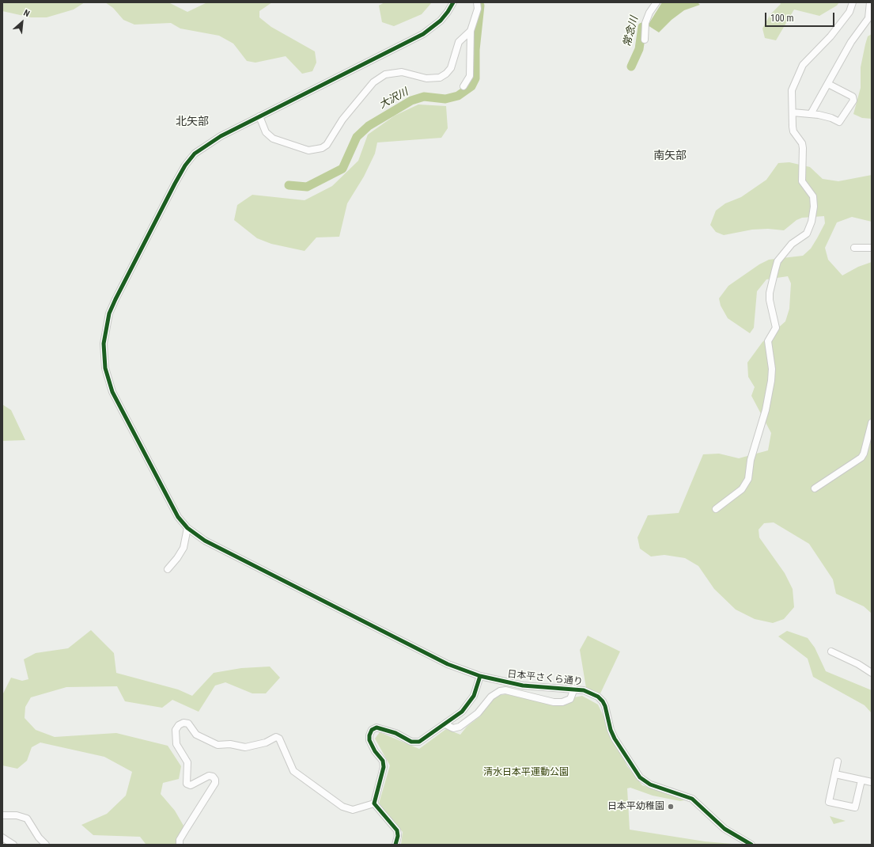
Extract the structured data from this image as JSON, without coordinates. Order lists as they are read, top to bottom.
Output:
{
  "streets": {
    "street": ["日本平さくら通り"]
  },
  "districts": ["北矢部", "南矢部"],
  "water": ["常念川", "大沢川"],
  "parks": ["清水日本平運動公園"],
  "places": ["日本平幼稚園"],
  "scale_bar": "100 m",
  "north": "top right"
}
